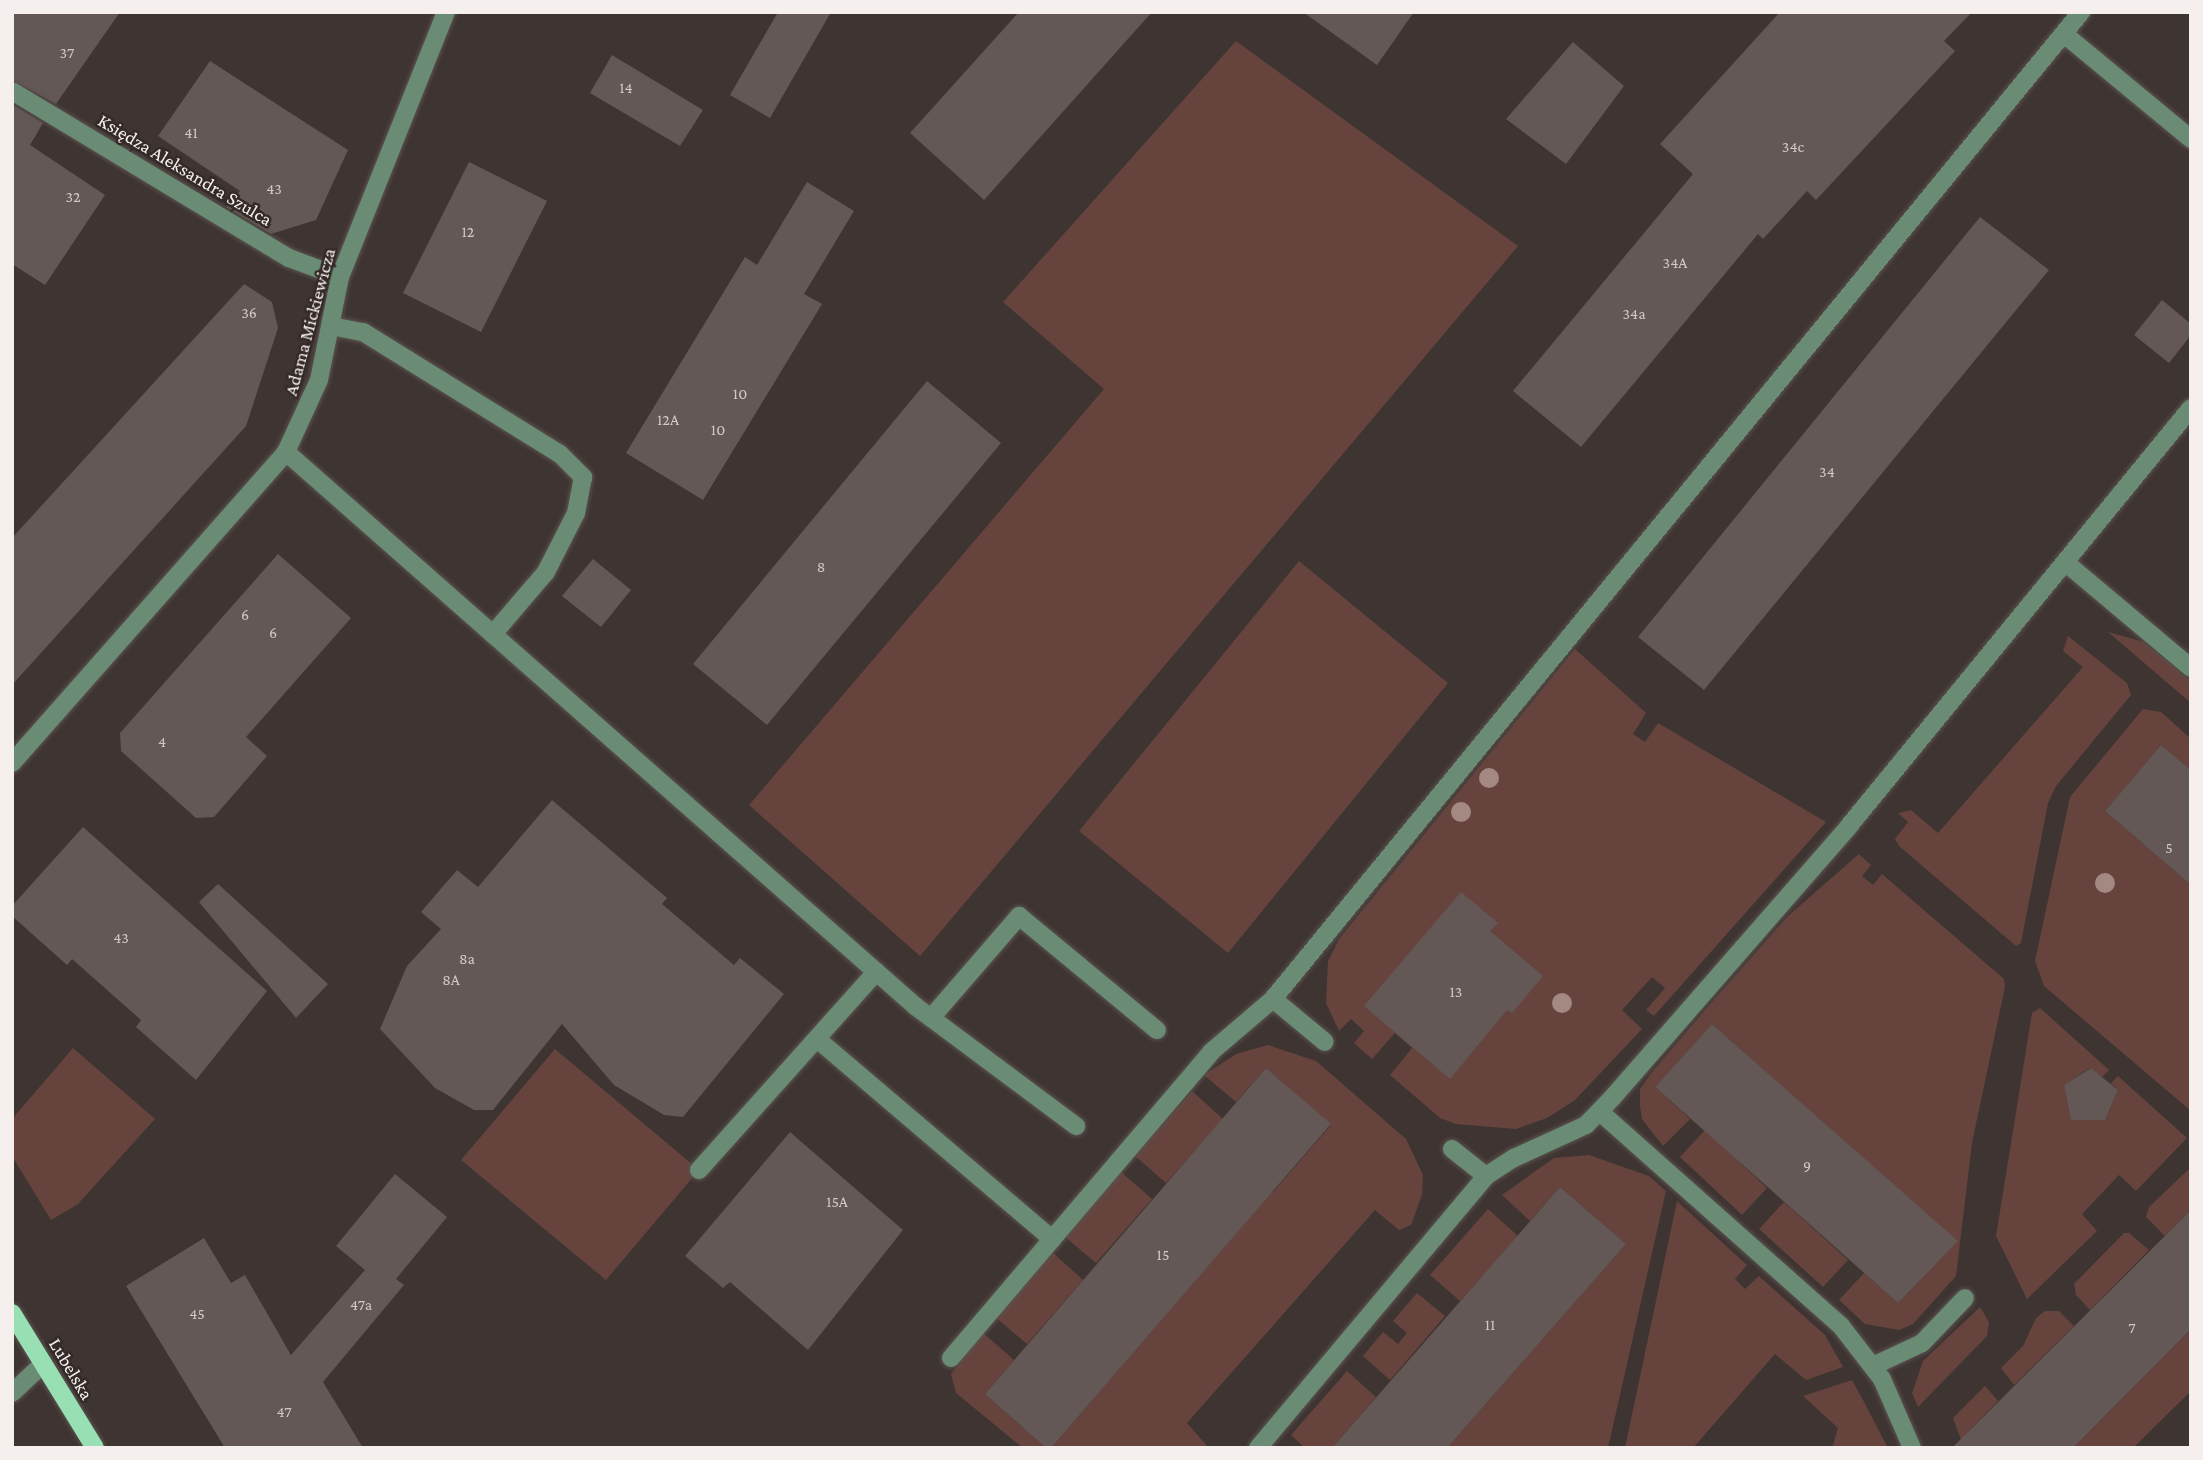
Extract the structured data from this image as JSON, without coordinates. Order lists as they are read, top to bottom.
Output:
{
  "streets": {
    "main road": ["Lubelska"],
    "street": ["Księdza Aleksandra Szulca", "Adama Mickiewicza"]
  },
  "crossings": [
    ["Księdza Aleksandra Szulca", "Adama Mickiewicza"]
  ],
  "house_numbers": [
    "37",
    "14",
    "41",
    "34c",
    "43",
    "32",
    "12",
    "34A",
    "36",
    "34a",
    "10",
    "12A",
    "10",
    "34",
    "8",
    "6",
    "6",
    "4",
    "5",
    "43",
    "8a",
    "8A",
    "13",
    "9",
    "15A",
    "15",
    "47a",
    "45",
    "11",
    "7",
    "47"
  ]
}
